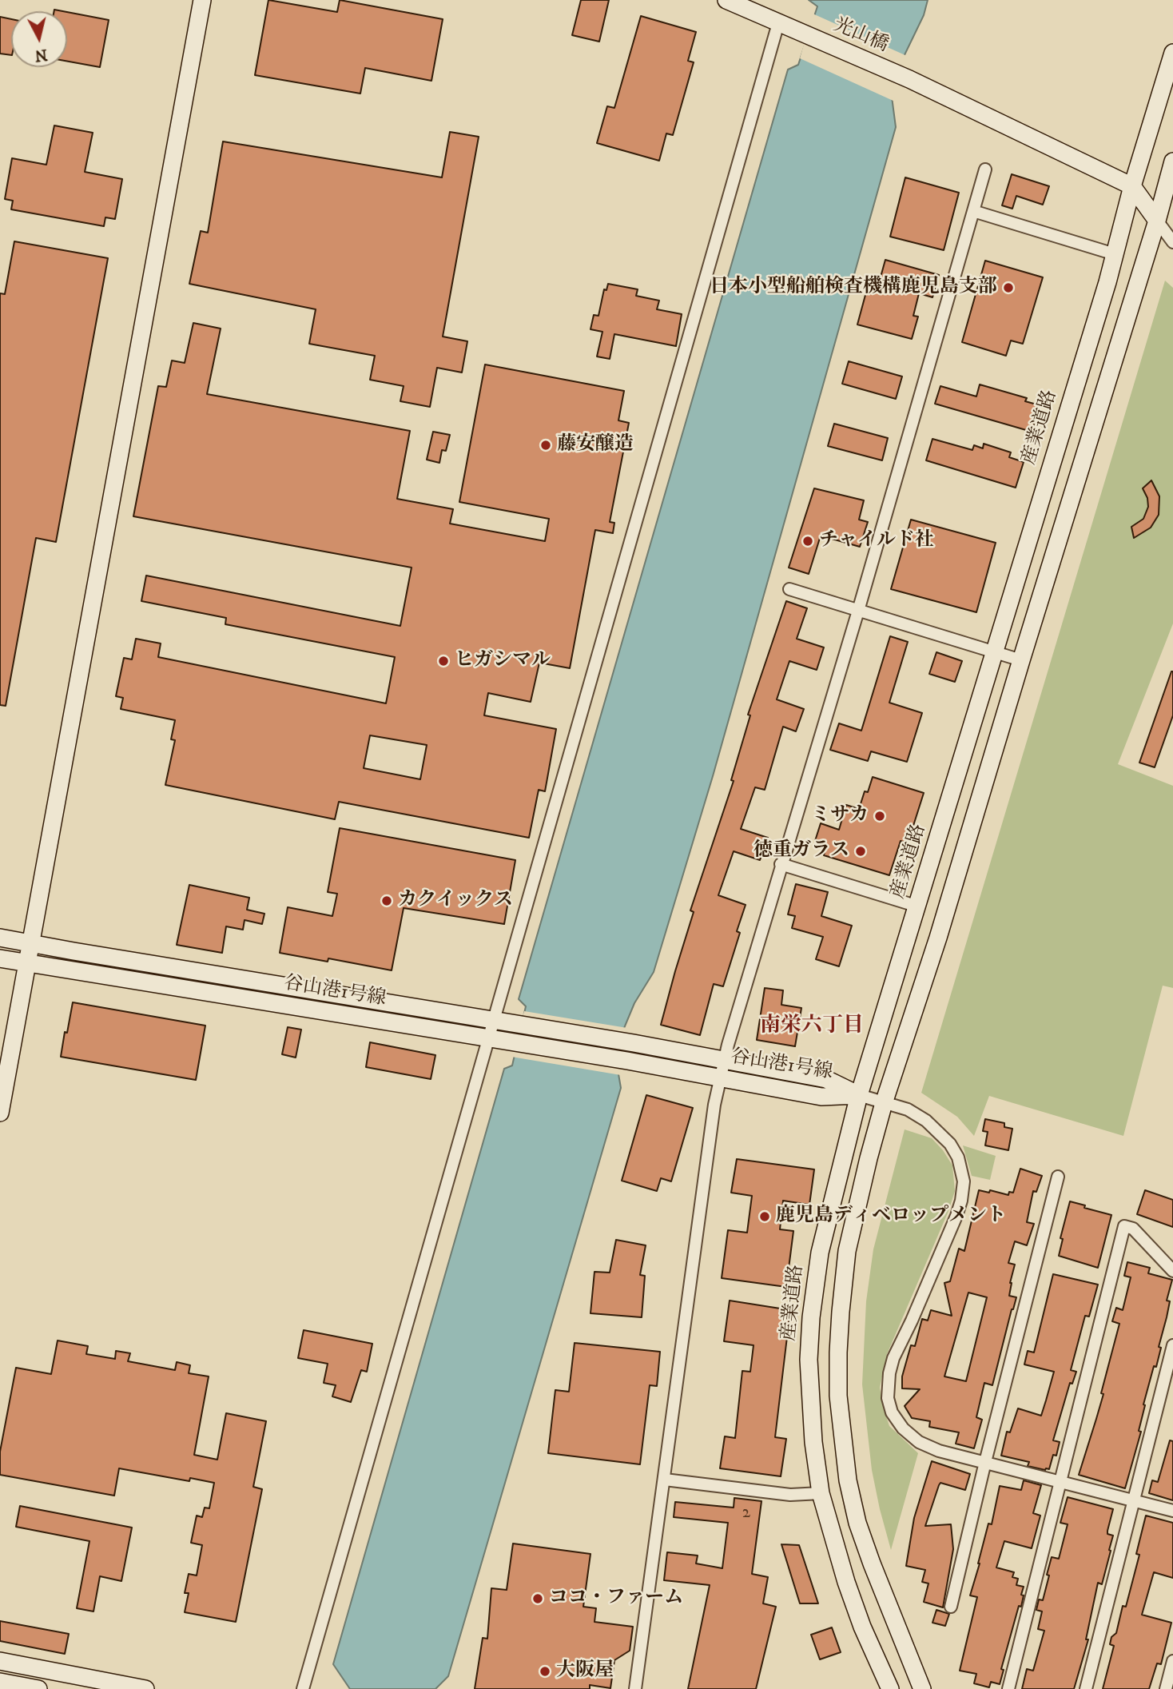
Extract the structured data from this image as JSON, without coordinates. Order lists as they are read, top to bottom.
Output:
{
  "streets": {
    "street": ["光山橋", "産業道路", "谷山港1号線"]
  },
  "crossings": [
    ["光山橋", "産業道路"],
    ["産業道路", "谷山港1号線"]
  ],
  "districts": ["南栄六丁目"],
  "places": [
    "日本小型船舶検査機構鹿児島支部",
    "藤安醸造",
    "チャイルド社",
    "ヒガシマル",
    "ミサカ",
    "徳重ガラス",
    "カクイックス",
    "鹿児島ディベロップメント",
    "ココ・ファーム",
    "大阪屋"
  ],
  "house_numbers": ["2"],
  "north": "bottom"
}
